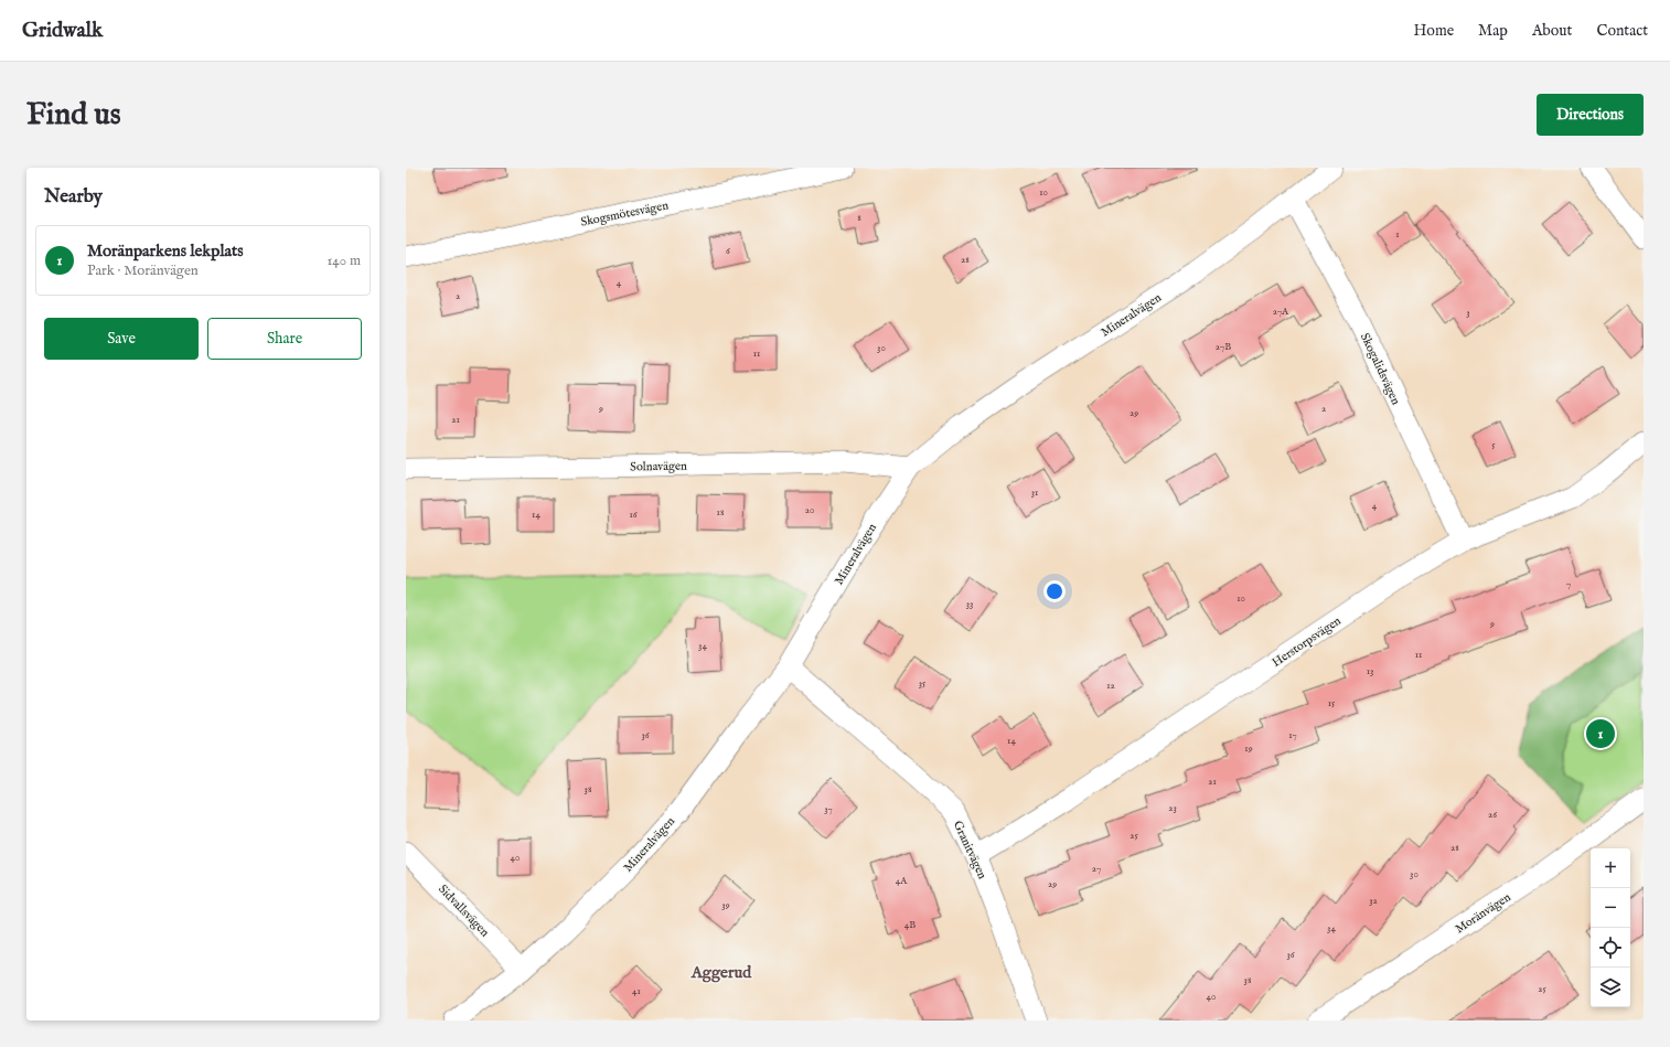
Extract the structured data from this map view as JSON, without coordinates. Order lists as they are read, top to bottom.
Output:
{
  "streets": {
    "street": [
      "Skogsmötesvägen",
      "Mineralvägen",
      "Skogalidsvägen",
      "Solnavägen",
      "Herstorpsvägen",
      "Granitvägen",
      "Sidvallsvägen",
      "Moränvägen"
    ]
  },
  "crossings": [
    ["Mineralvägen", "Skogalidsvägen"],
    ["Mineralvägen", "Solnavägen"],
    ["Mineralvägen", "Granitvägen"],
    ["Mineralvägen", "Sidvallsvägen"],
    ["Skogalidsvägen", "Herstorpsvägen"],
    ["Herstorpsvägen", "Granitvägen"]
  ],
  "districts": ["Aggerud"],
  "house_numbers": [
    "10",
    "8",
    "1",
    "6",
    "28",
    "4",
    "2",
    "27A",
    "3",
    "27B",
    "30",
    "11",
    "9",
    "2",
    "29",
    "21",
    "5",
    "31",
    "4",
    "20",
    "18",
    "14",
    "16",
    "7",
    "10",
    "33",
    "9",
    "34",
    "11",
    "13",
    "35",
    "12",
    "15",
    "36",
    "17",
    "14",
    "19",
    "21",
    "38",
    "23",
    "37",
    "26",
    "25",
    "28",
    "40",
    "27",
    "30",
    "4A",
    "29",
    "32",
    "39",
    "4B",
    "34",
    "36",
    "38",
    "25",
    "41",
    "40"
  ],
  "page": {
    "header": "Gridwalk",
    "nav": [
      "Home",
      "Map",
      "About",
      "Contact"
    ],
    "buttons": [
      "Directions",
      ["Save", "Share"]
    ],
    "title": "Find us",
    "heading": "Nearby",
    "list": [
      {
        "mark": "1",
        "name": "Moränparkens lekplats",
        "note": "Park · Moränvägen",
        "value": "140 m"
      }
    ],
    "pins": "1",
    "map_buttons": ["+", "−"]
  }
}
